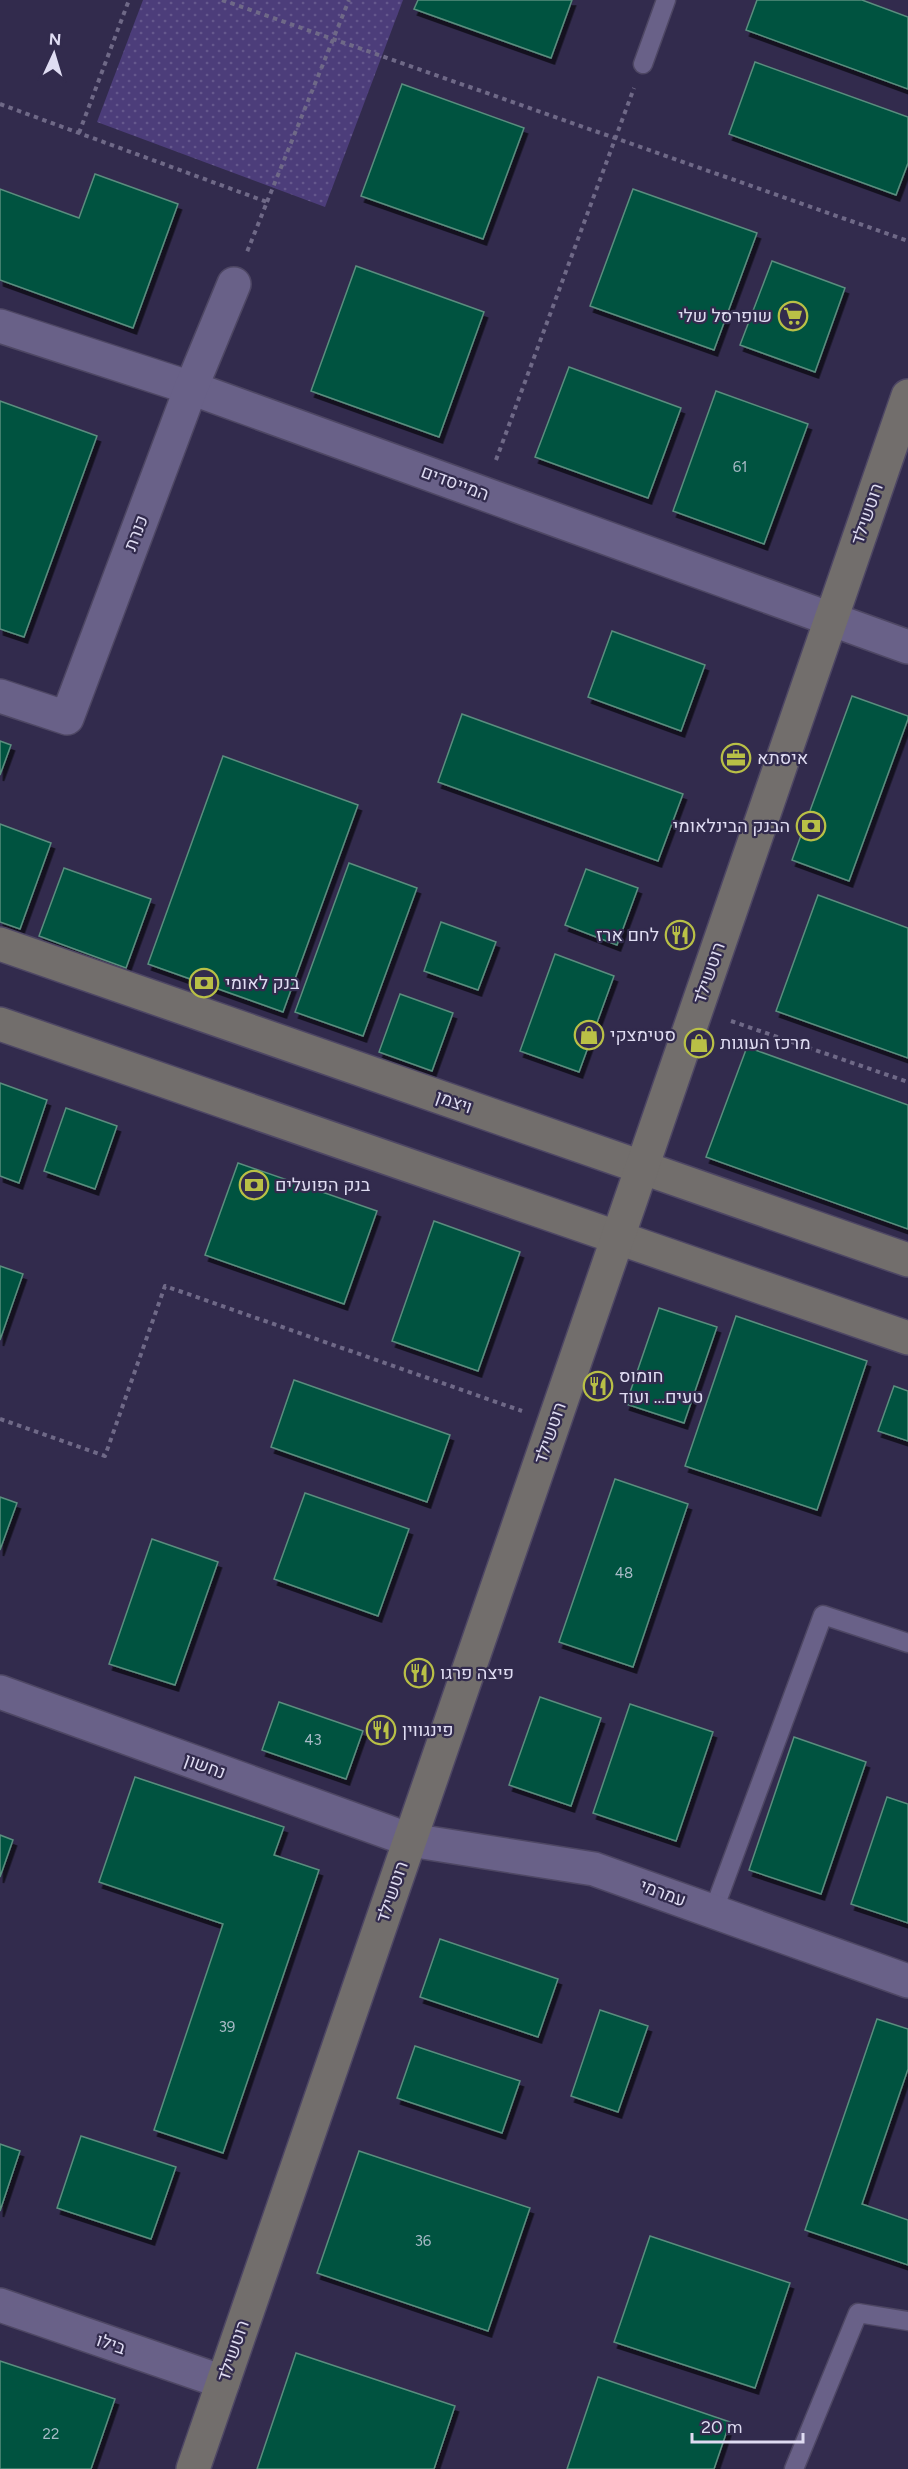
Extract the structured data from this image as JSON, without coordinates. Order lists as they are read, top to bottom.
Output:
{
  "streets": {
    "street": [
      "המייסדים",
      "רוטשילד",
      "כנרת",
      "ויצמן",
      "נחשון",
      "עמרמי",
      "בילו"
    ]
  },
  "crossings": [
    ["המייסדים", "רוטשילד"],
    ["המייסדים", "כנרת"],
    ["רוטשילד", "ויצמן"],
    ["רוטשילד", "נחשון"],
    ["רוטשילד", "עמרמי"],
    ["רוטשילד", "בילו"],
    ["נחשון", "עמרמי"]
  ],
  "places": {
    "supermarket": ["שופרסל שלי"],
    "office": ["איסתא"],
    "bank": ["הבנק הבינלאומי", "בנק לאומי", "בנק הפועלים"],
    "restaurant": [
      "לחם ארז",
      "חומוס טעים... ועוד",
      "פיצה פרגו",
      "פינגווין"
    ],
    "shop": ["סטימצקי", "מרכז העוגות"]
  },
  "house_numbers": [
    "61",
    "48",
    "43",
    "39",
    "36",
    "22"
  ],
  "scale_bar": "20 m",
  "north": "top"
}
